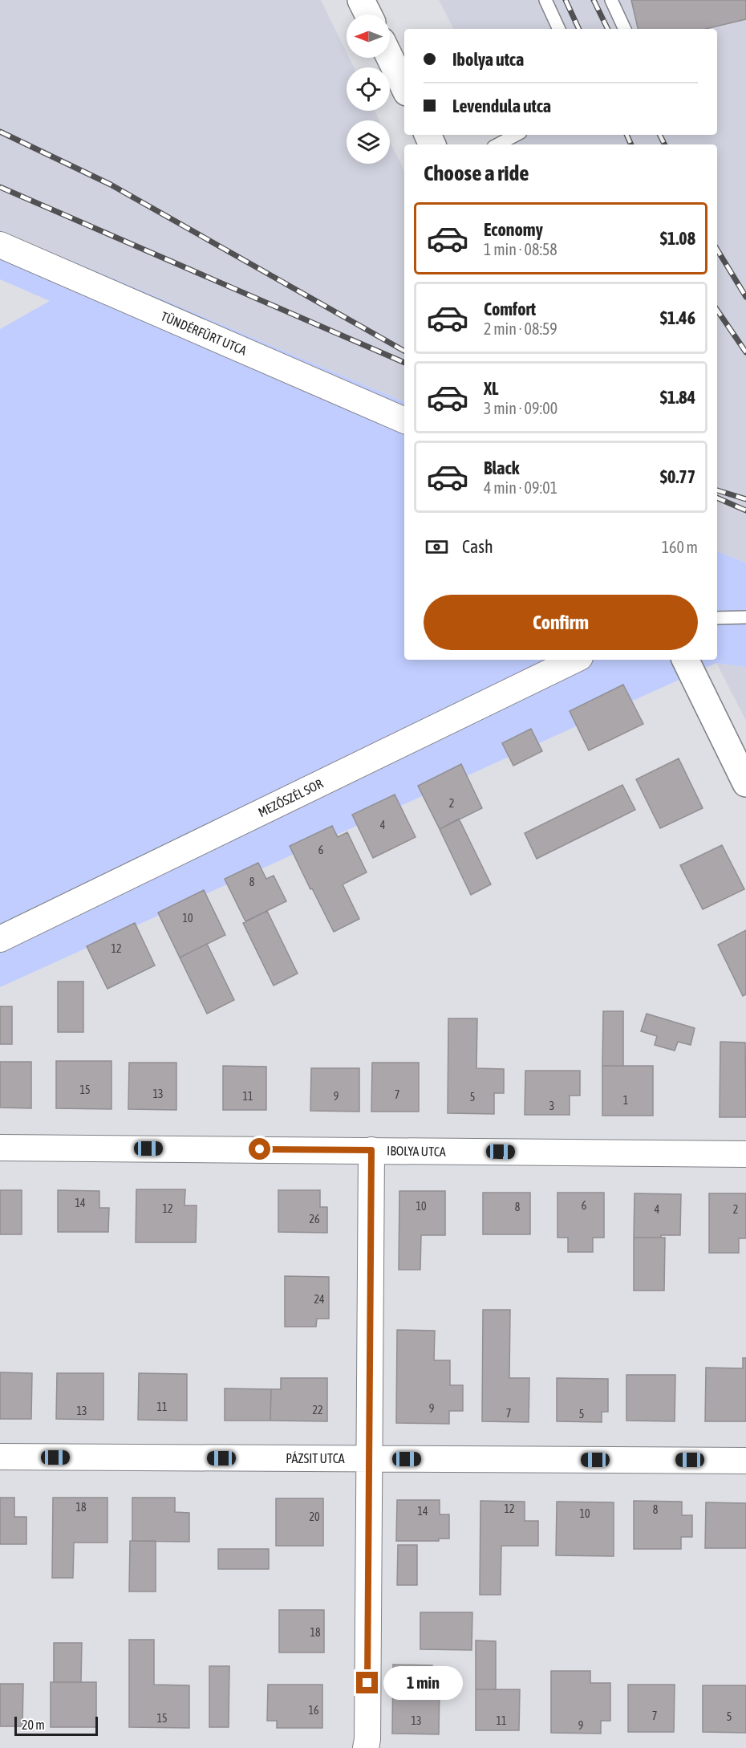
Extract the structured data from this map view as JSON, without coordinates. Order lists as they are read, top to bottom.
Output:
{
  "streets": {
    "street": [
      "TÜNDÉRFÜRT UTCA",
      "MEZŐSZÉL SOR",
      "IBOLYA UTCA",
      "PÁZSIT UTCA"
    ]
  },
  "house_numbers": [
    "2",
    "4",
    "6",
    "8",
    "10",
    "12",
    "15",
    "13",
    "7",
    "11",
    "9",
    "5",
    "1",
    "3",
    "14",
    "6",
    "10",
    "8",
    "12",
    "4",
    "2",
    "26",
    "24",
    "11",
    "9",
    "22",
    "13",
    "7",
    "5",
    "18",
    "12",
    "8",
    "14",
    "10",
    "20",
    "18",
    "16",
    "7",
    "5",
    "15",
    "13",
    "11",
    "9"
  ],
  "scale_bar": "20 m",
  "north": "left",
  "page": {
    "banner": ["Ibolya utca", "Levendula utca"],
    "heading": "Choose a ride",
    "list": [
      {
        "name": "Economy",
        "note": "1 min · 08:58",
        "value": "$1.08"
      },
      {
        "name": "Comfort",
        "note": "2 min · 08:59",
        "value": "$1.46"
      },
      {
        "name": "XL",
        "note": "3 min · 09:00",
        "value": "$1.84"
      },
      {
        "name": "Black",
        "note": "4 min · 09:01",
        "value": "$0.77"
      }
    ],
    "pay": ["Cash", "160 m"],
    "buttons": "Confirm",
    "bubble": "1 min",
    "scale": "20 m"
  }
}
